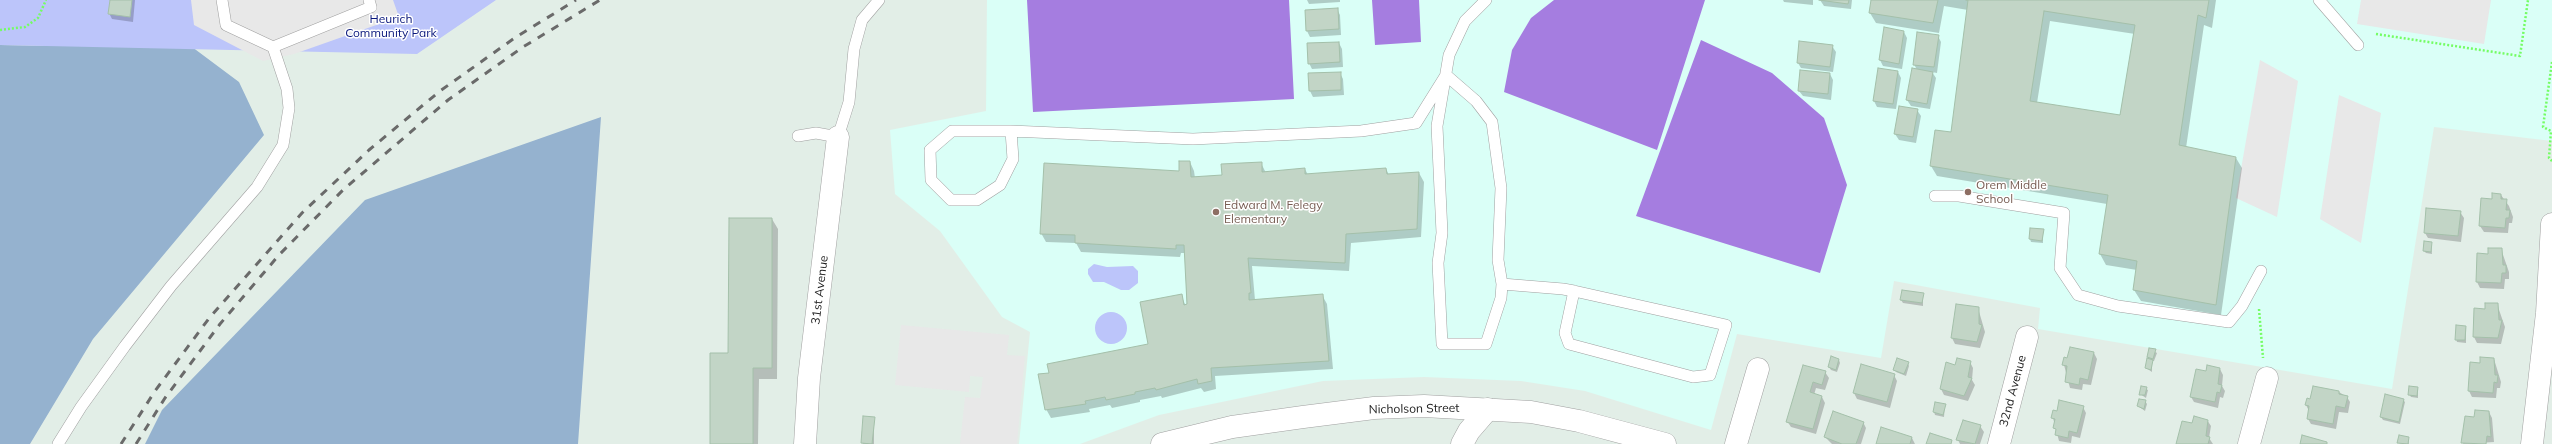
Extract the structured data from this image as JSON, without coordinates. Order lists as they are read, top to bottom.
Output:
{
  "streets": {
    "street": ["31st Avenue", "32nd Avenue", "Nicholson Street"]
  },
  "parks": ["Heurich Community Park"],
  "places": ["Orem Middle School", "Edward M. Felegy Elementary"]
}
